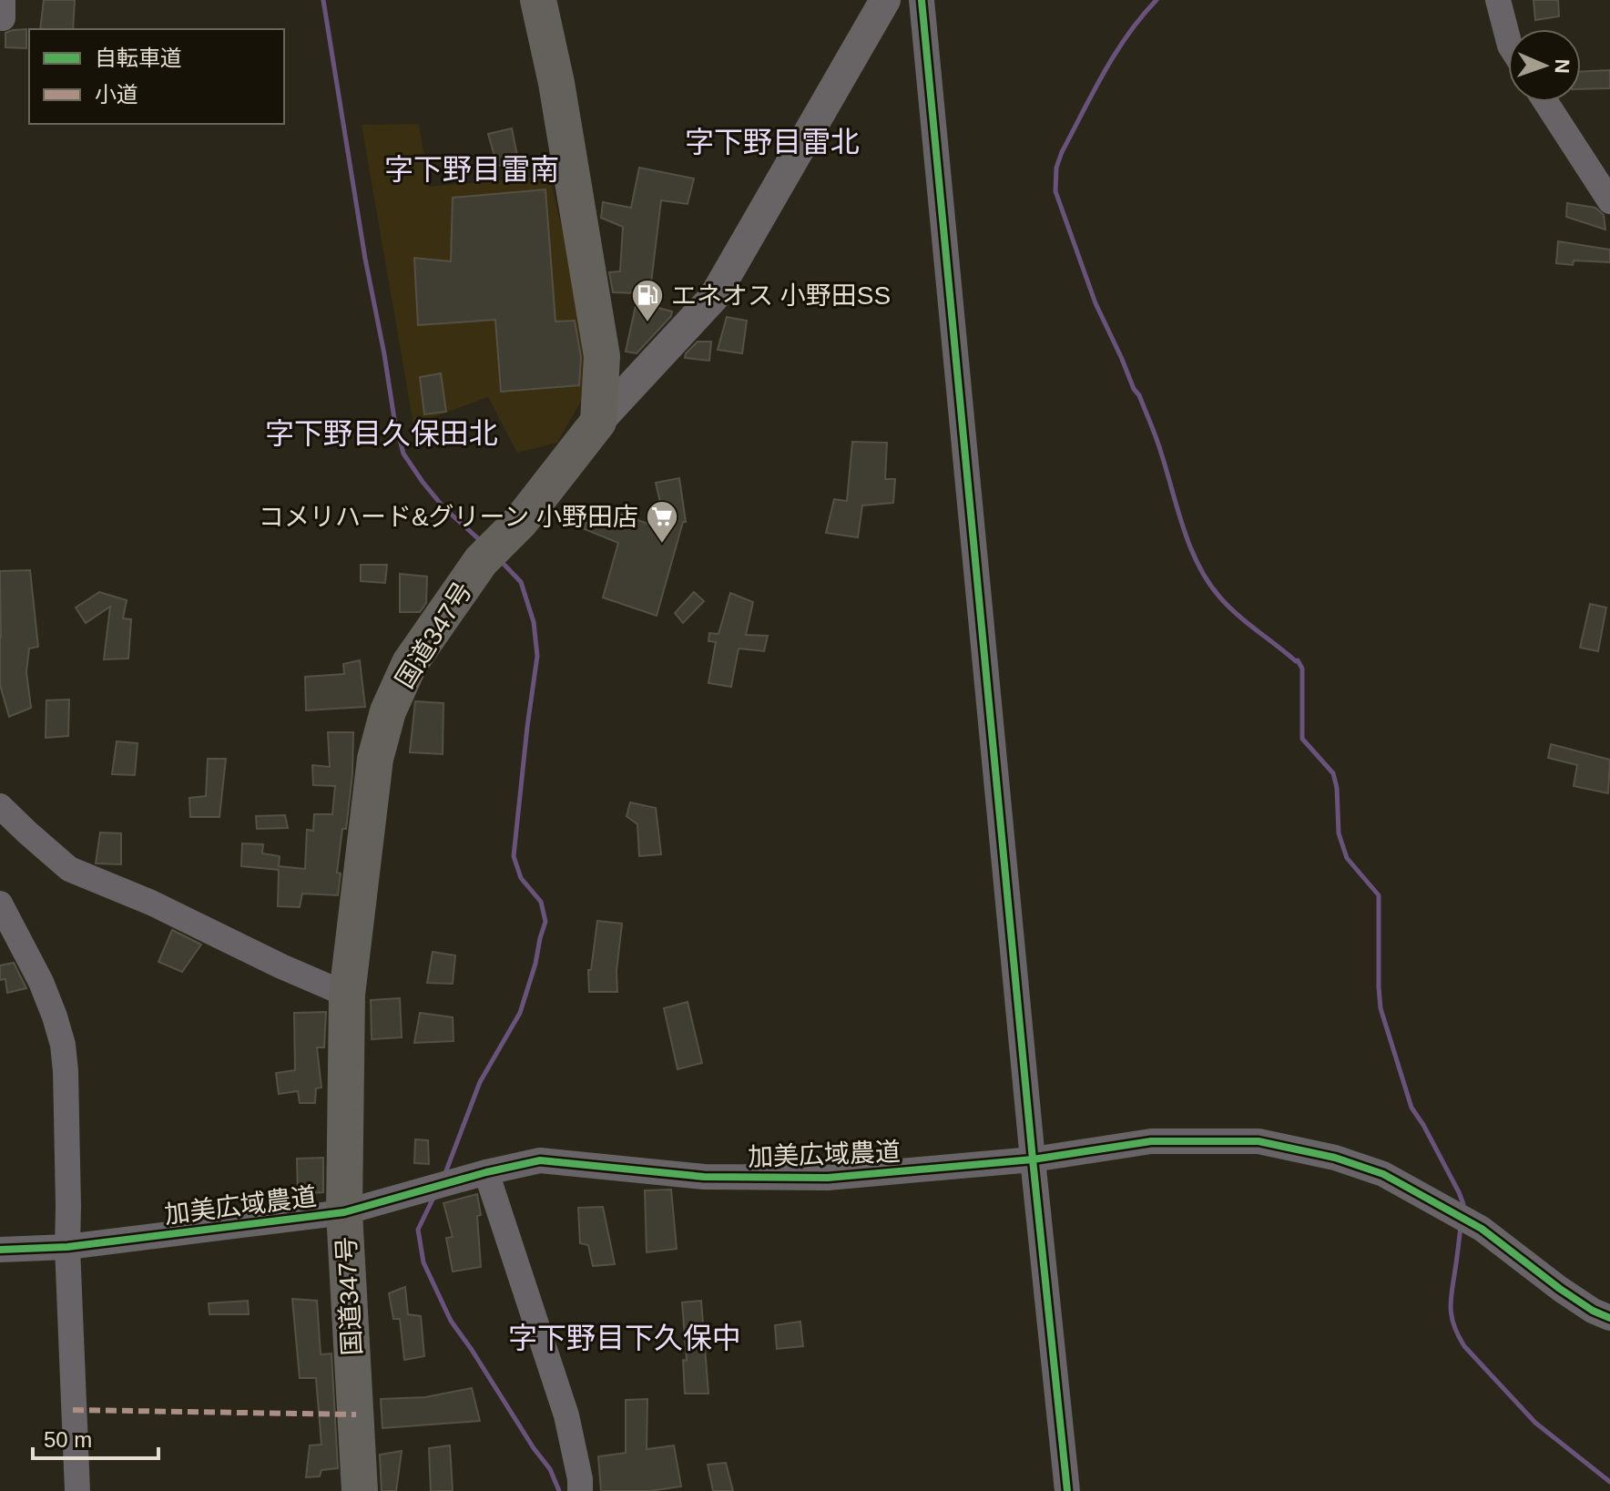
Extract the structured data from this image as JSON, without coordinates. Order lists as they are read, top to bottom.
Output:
{
  "streets": {
    "highway": ["国道347号"],
    "street": ["加美広域農道"]
  },
  "crossings": [
    ["国道347号", "加美広域農道"]
  ],
  "districts": [
    "字下野目雷北",
    "字下野目雷南",
    "字下野目久保田北",
    "字下野目下久保中"
  ],
  "places": {
    "fuel station": ["エネオス 小野田SS"],
    "supermarket": ["コメリハード&グリーン 小野田店"]
  },
  "legend": ["自転車道", "小道"],
  "scale_bar": "50 m",
  "north": "right"
}
